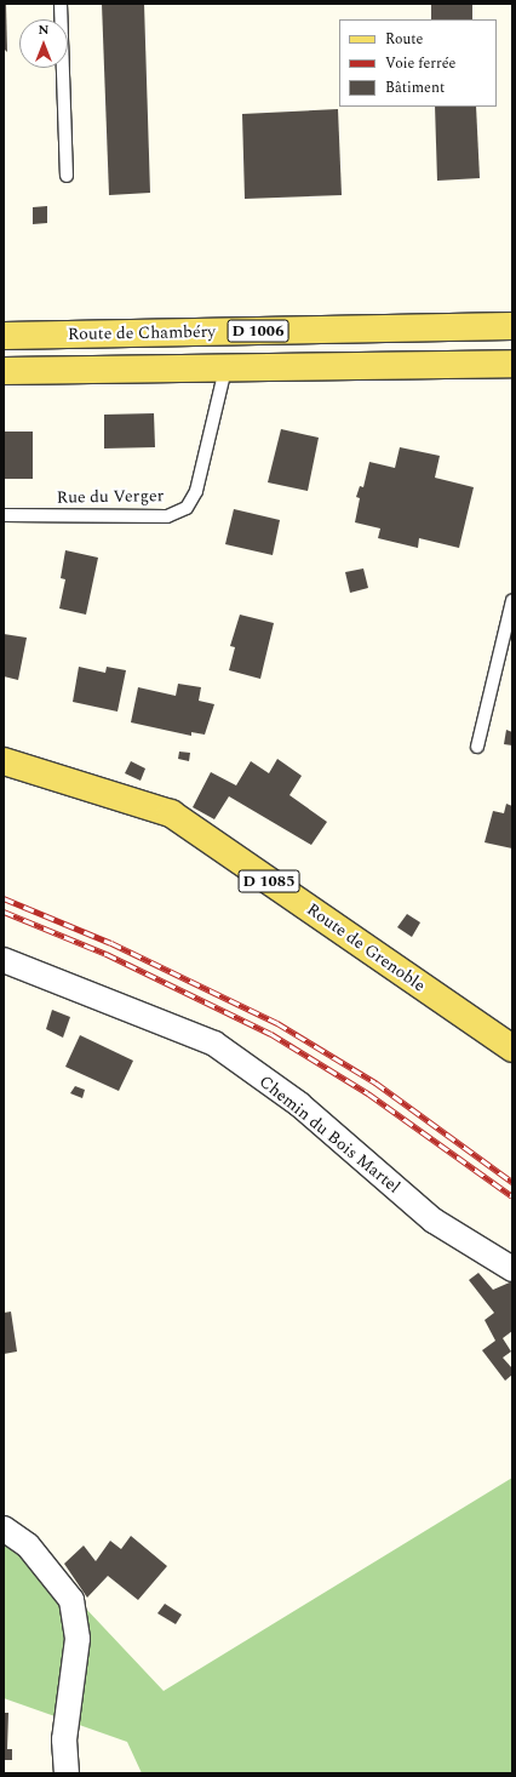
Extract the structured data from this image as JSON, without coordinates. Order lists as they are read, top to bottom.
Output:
{
  "streets": {
    "main road": [
      "D 1006",
      "Route de Chambéry",
      "D 1085",
      "Route de Grenoble"
    ],
    "street": ["Chemin du Bois Martel"],
    "lane": ["Rue du Verger"]
  },
  "crossings": [
    ["Route de Chambéry", "Rue du Verger"]
  ],
  "legend": ["Route", "Voie ferrée", "Bâtiment"],
  "north": "top"
}
